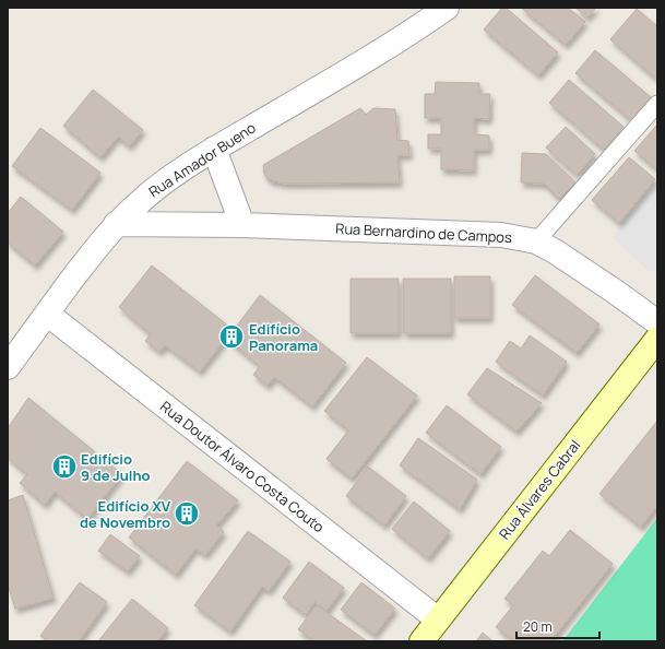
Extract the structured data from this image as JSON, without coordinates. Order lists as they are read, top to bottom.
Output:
{
  "streets": {
    "main road": ["Rua Álvares Cabral"],
    "street": ["Rua Amador Bueno", "Rua Bernardino de Campos", "Rua Doutor Álvaro Costa Couto"]
  },
  "crossings": [
    ["Rua Amador Bueno", "Rua Bernardino de Campos"],
    ["Rua Amador Bueno", "Rua Doutor Álvaro Costa Couto"],
    ["Rua Doutor Álvaro Costa Couto", "Rua Álvares Cabral"]
  ],
  "places": {
    "building": ["Edifício Panorama", "Edifício 9 de Julho", "Edifício XV de Novembro"]
  },
  "scale_bar": "20 m"
}
